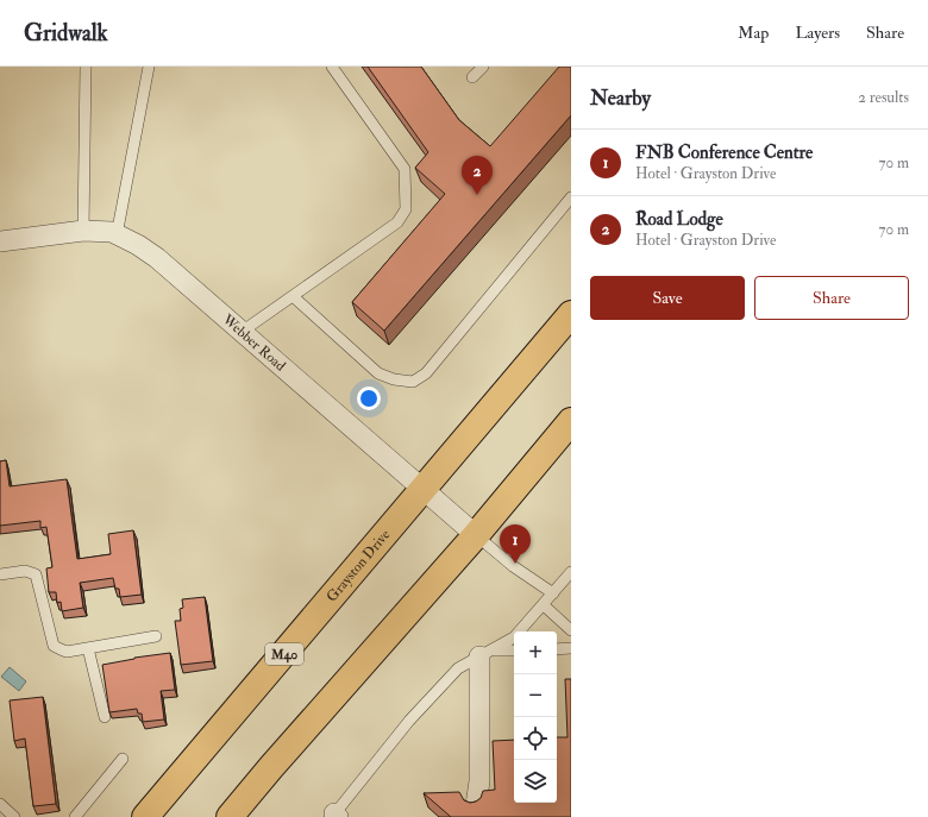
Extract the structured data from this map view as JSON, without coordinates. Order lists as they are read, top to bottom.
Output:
{
  "streets": {
    "main road": ["Grayston Drive", "M40"],
    "street": ["Webber Road"]
  },
  "crossings": [
    ["Webber Road", "Grayston Drive"]
  ],
  "page": {
    "header": "Gridwalk",
    "nav": ["Map", "Layers", "Share"],
    "heading": ["Nearby", "2 results"],
    "list": [
      {
        "mark": "1",
        "name": "FNB Conference Centre",
        "note": "Hotel · Grayston Drive",
        "value": "70 m"
      },
      {
        "mark": "2",
        "name": "Road Lodge",
        "note": "Hotel · Grayston Drive",
        "value": "70 m"
      }
    ],
    "pins": ["2", "1"],
    "buttons": ["Save", "Share"],
    "map_buttons": ["+", "−"]
  }
}
